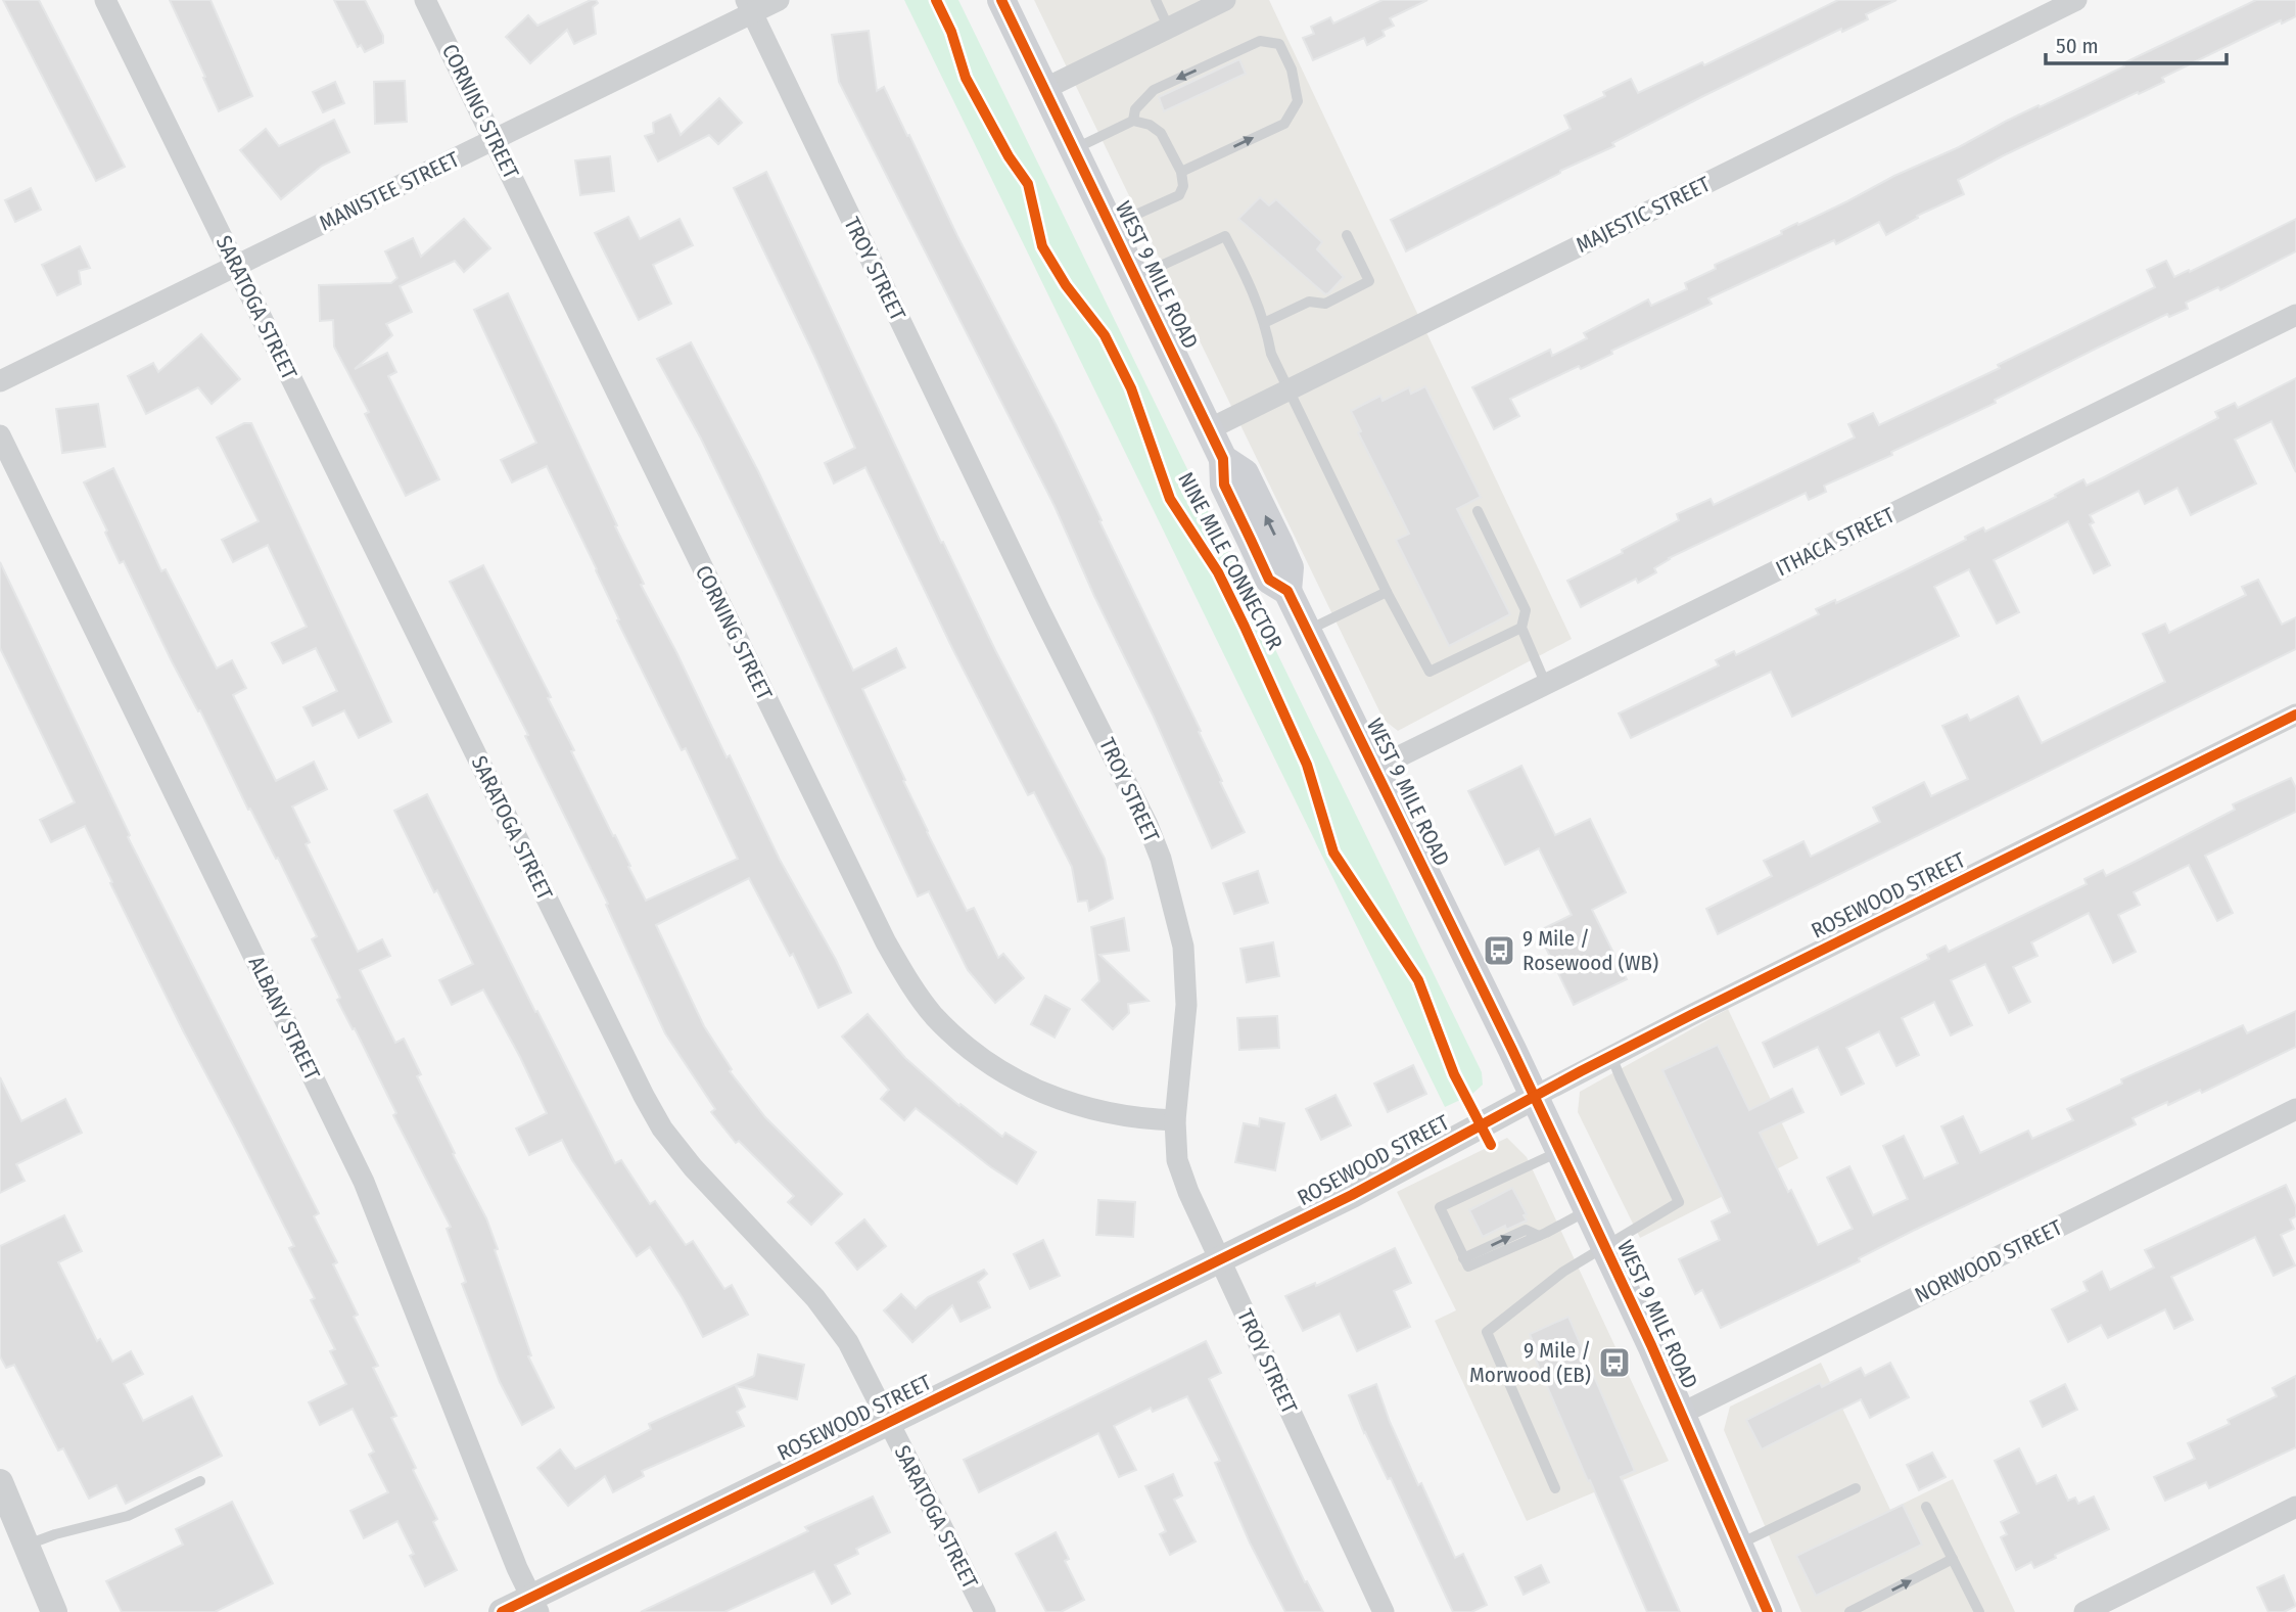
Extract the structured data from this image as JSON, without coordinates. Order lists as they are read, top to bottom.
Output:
{
  "streets": {
    "main road": ["WEST 9 MILE ROAD"],
    "street": [
      "CORNING STREET",
      "MANISTEE STREET",
      "MAJESTIC STREET",
      "TROY STREET",
      "SARATOGA STREET",
      "ITHACA STREET",
      "ROSEWOOD STREET",
      "ALBANY STREET",
      "NORWOOD STREET"
    ],
    "cycle path": ["NINE MILE CONNECTOR"]
  },
  "crossings": [
    ["CORNING STREET", "MANISTEE STREET"],
    ["CORNING STREET", "TROY STREET"],
    ["MANISTEE STREET", "TROY STREET"],
    ["MANISTEE STREET", "SARATOGA STREET"],
    ["MAJESTIC STREET", "WEST 9 MILE ROAD"],
    ["TROY STREET", "ROSEWOOD STREET"],
    ["WEST 9 MILE ROAD", "ITHACA STREET"],
    ["WEST 9 MILE ROAD", "ROSEWOOD STREET"],
    ["WEST 9 MILE ROAD", "NORWOOD STREET"],
    ["SARATOGA STREET", "ROSEWOOD STREET"],
    ["ROSEWOOD STREET", "ALBANY STREET"]
  ],
  "places": {
    "bus stop": ["9 Mile / Rosewood (WB)", "9 Mile / Morwood (EB)"]
  },
  "scale_bar": "50 m"
}
